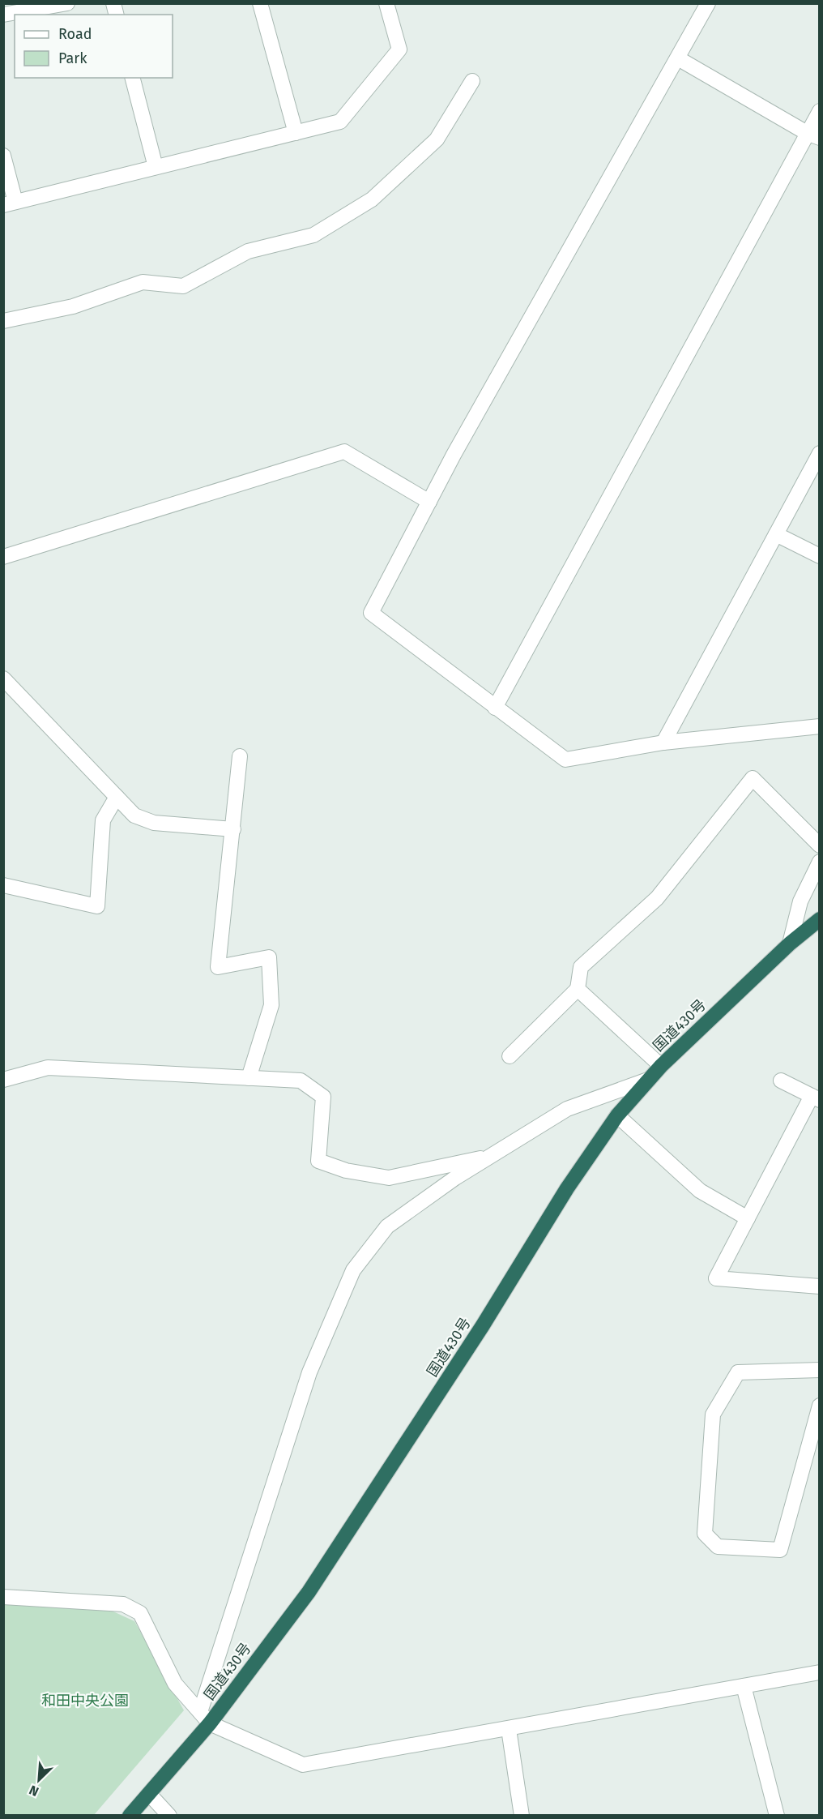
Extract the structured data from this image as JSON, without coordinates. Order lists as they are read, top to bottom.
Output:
{
  "streets": {
    "highway": ["国道430号"]
  },
  "parks": ["和田中央公園"],
  "legend": ["Road", "Park"],
  "north": "bottom left"
}
